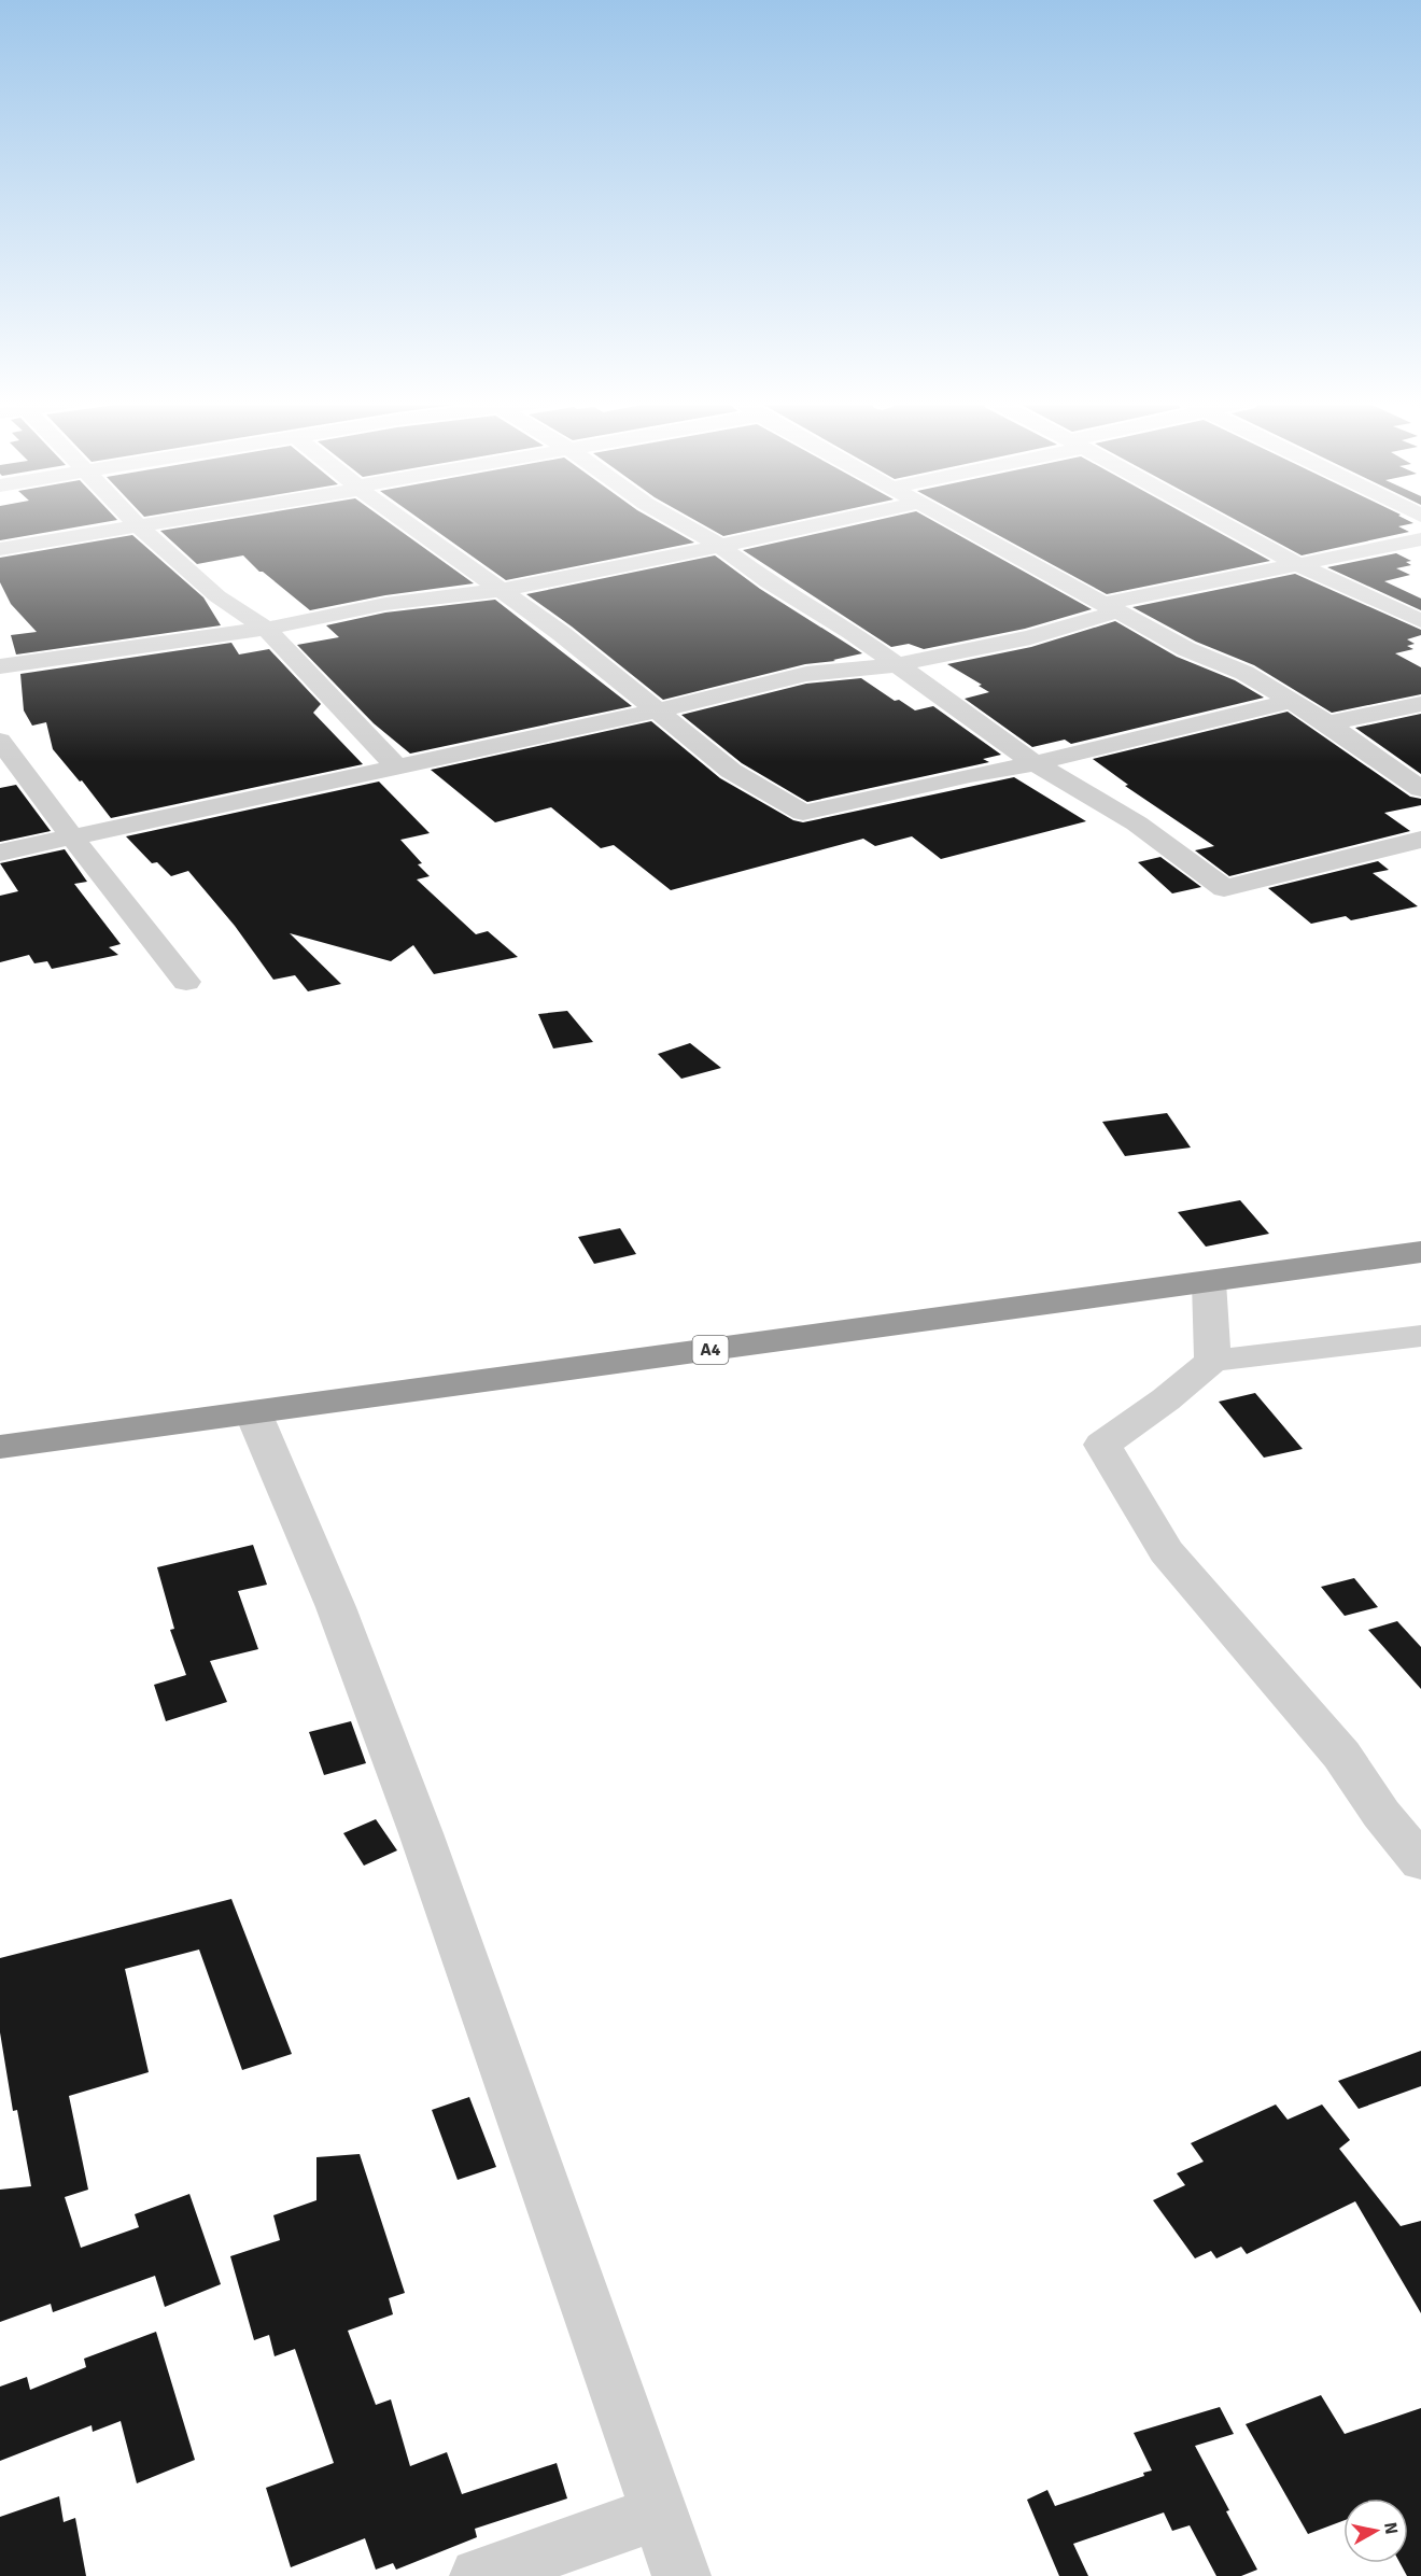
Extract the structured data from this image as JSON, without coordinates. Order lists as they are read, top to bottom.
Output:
{
  "streets": {
    "highway": ["A4"]
  },
  "north": "right"
}
